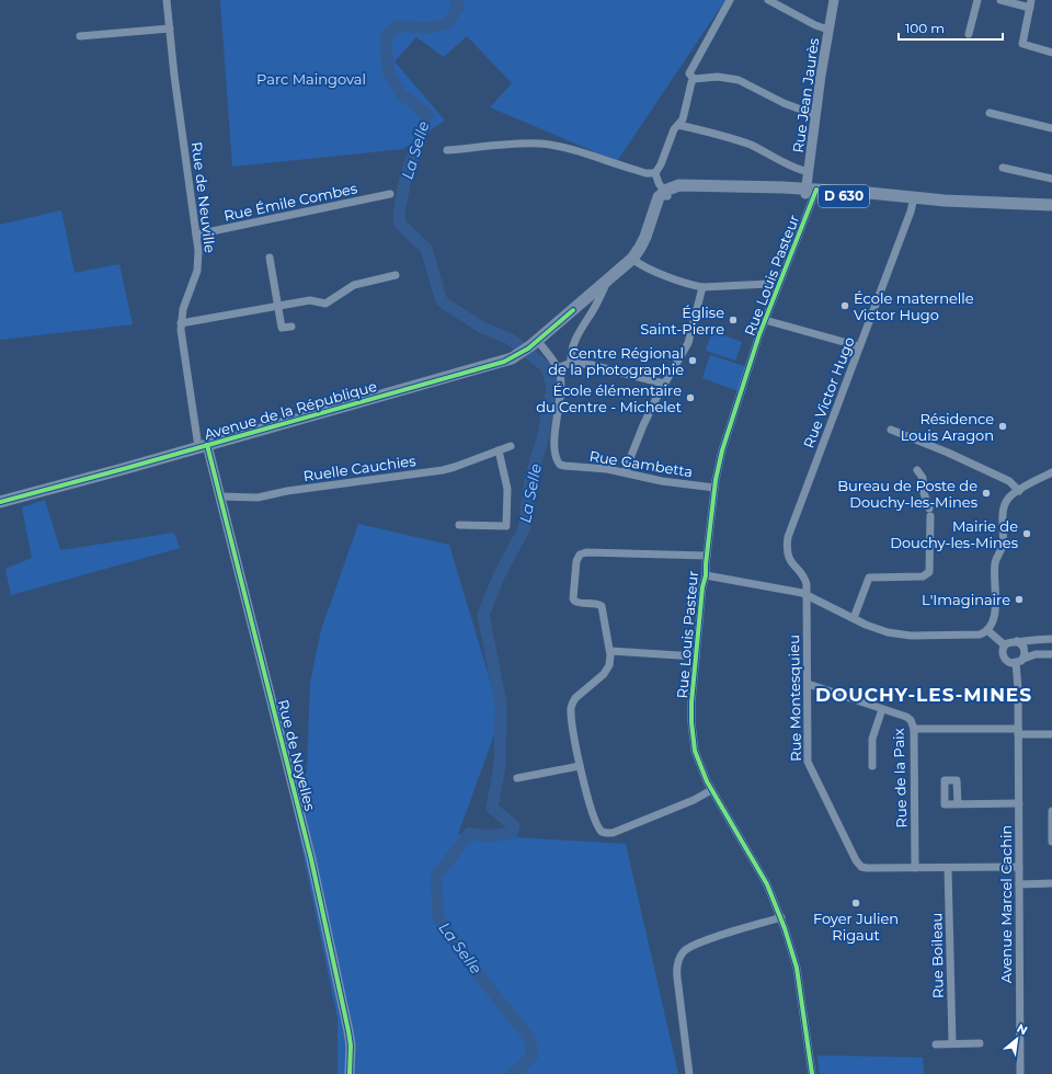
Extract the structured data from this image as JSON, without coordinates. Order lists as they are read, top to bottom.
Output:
{
  "streets": {
    "main road": ["D 630", "Avenue de la République"],
    "street": [
      "Rue Jean Jaurès",
      "Rue de Neuville",
      "Rue Émile Combes",
      "Rue Louis Pasteur",
      "Rue Victor Hugo",
      "Rue Gambetta",
      "Ruelle Cauchies",
      "Rue Montesquieu",
      "Rue de Noyelles",
      "Rue de la Paix",
      "Avenue Marcel Cachin",
      "Rue Boileau"
    ]
  },
  "crossings": [
    ["Rue Jean Jaurès", "D 630"],
    ["Rue Jean Jaurès", "Rue Louis Pasteur"],
    ["D 630", "Rue Louis Pasteur"],
    ["D 630", "Rue Victor Hugo"],
    ["D 630", "Avenue de la République"],
    ["Rue de Neuville", "Rue Émile Combes"],
    ["Rue de Neuville", "Avenue de la République"],
    ["Rue de Neuville", "Rue de Noyelles"],
    ["Rue Louis Pasteur", "Rue Gambetta"],
    ["Rue Victor Hugo", "Rue Montesquieu"],
    ["Avenue de la République", "Rue de Noyelles"],
    ["Ruelle Cauchies", "Rue de Noyelles"],
    ["Rue Montesquieu", "Rue de la Paix"],
    ["Rue Montesquieu", "Avenue Marcel Cachin"],
    ["Rue Montesquieu", "Rue Boileau"]
  ],
  "districts": ["DOUCHY-LES-MINES"],
  "water": ["La Selle"],
  "parks": ["Parc Maingoval"],
  "places": [
    "École maternelle Victor Hugo",
    "Église Saint-Pierre",
    "Centre Régional de la photographie",
    "École élémentaire du Centre - Michelet",
    "Résidence Louis Aragon",
    "Bureau de Poste de Douchy-les-Mines",
    "Mairie de Douchy-les-Mines",
    "L'Imaginaire",
    "Foyer Julien Rigaut"
  ],
  "scale_bar": "100 m",
  "north": "top right"
}
